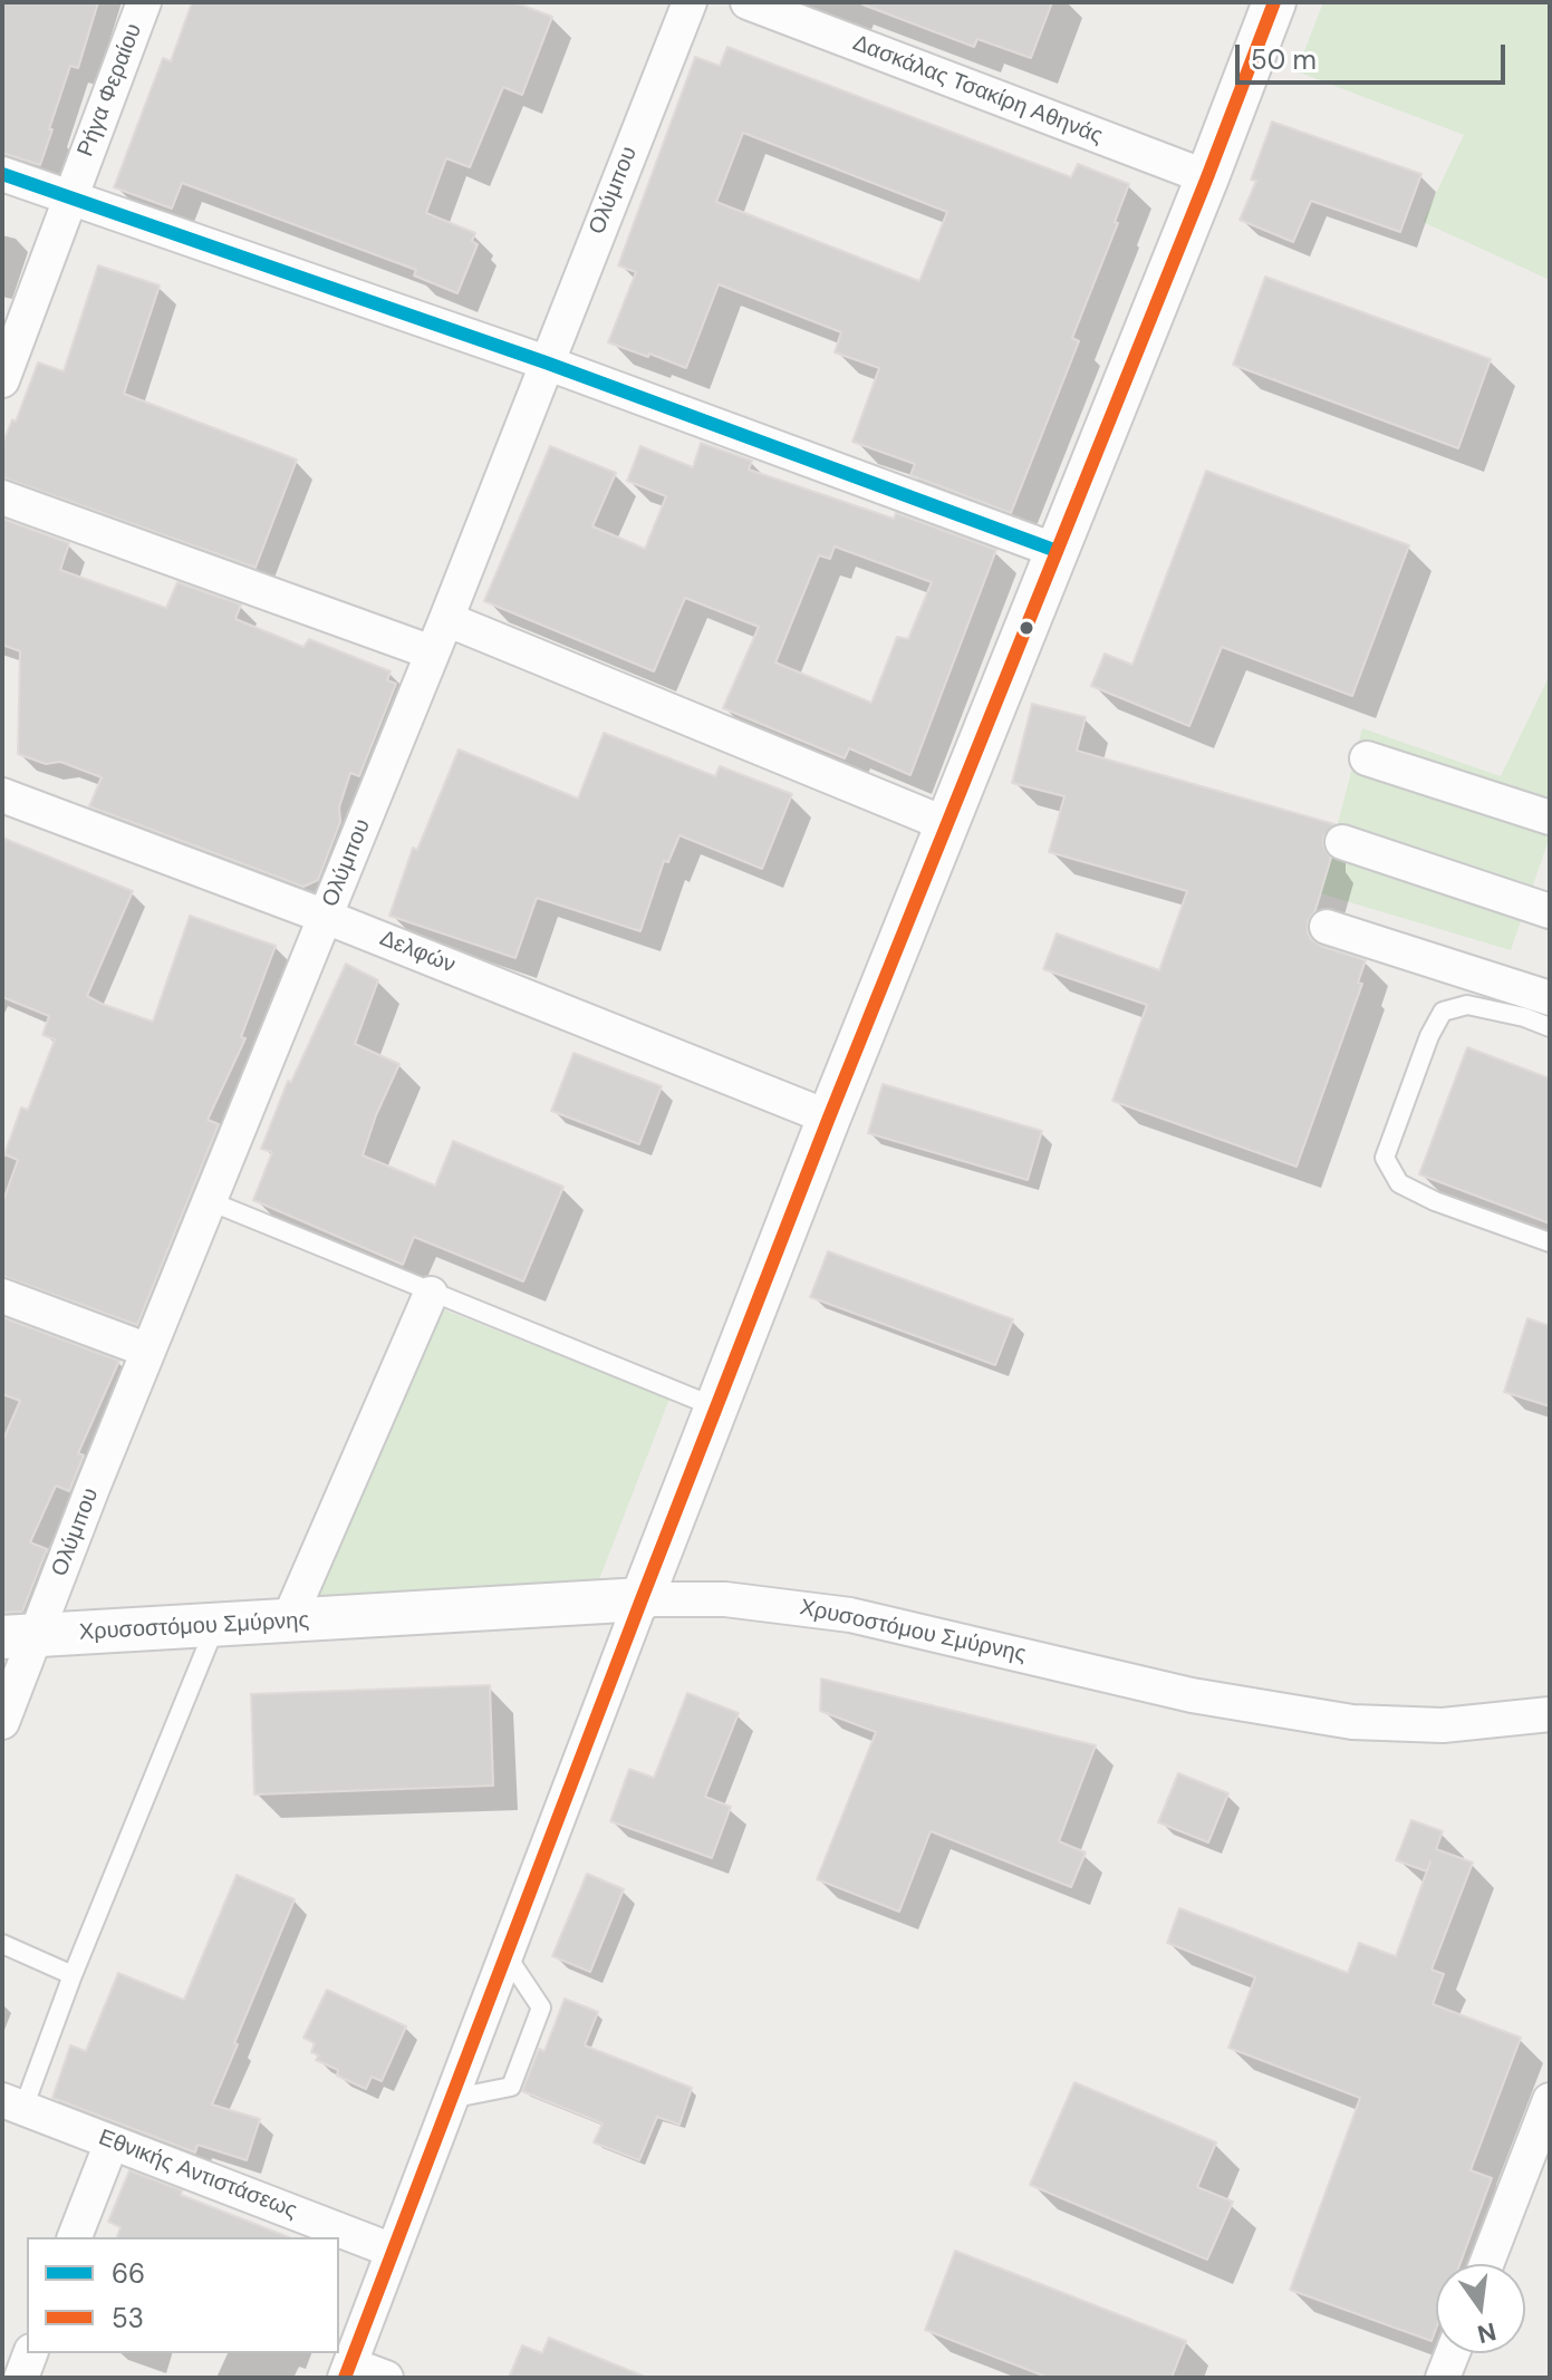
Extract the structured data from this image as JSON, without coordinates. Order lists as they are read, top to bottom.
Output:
{
  "streets": {
    "street": [
      "Ρήγα Φεραίου",
      "Δασκάλας Τσακίρη Αθηνάς",
      "Ολύμπου",
      "Δελφών",
      "Χρυσοστόμου Σμύρνης",
      "Εθνικής Αντιστάσεως"
    ]
  },
  "crossings": [
    ["Ολύμπου", "Δελφών"],
    ["Ολύμπου", "Χρυσοστόμου Σμύρνης"]
  ],
  "lines": ["transit line 53", "transit line 66"],
  "legend": ["66", "53"],
  "scale_bar": "50 m",
  "north": "bottom"
}
